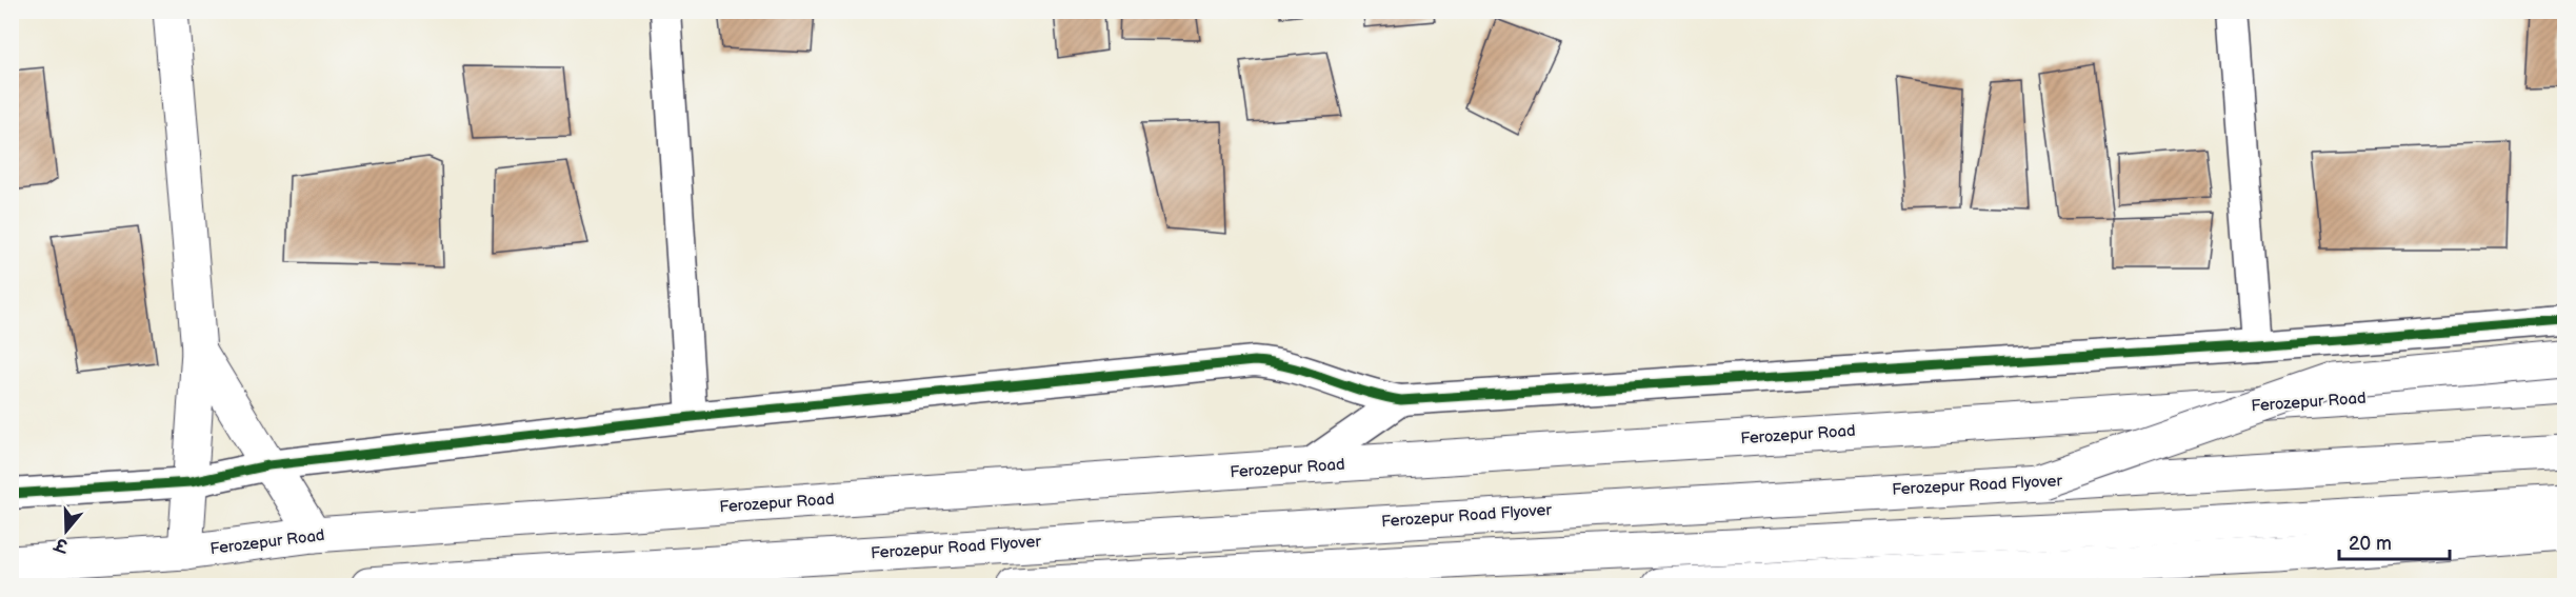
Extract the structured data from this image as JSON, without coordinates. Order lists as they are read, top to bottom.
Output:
{
  "streets": {
    "main road": ["Ferozepur Road", "Ferozepur Road Flyover"]
  },
  "scale_bar": "20 m",
  "north": "bottom"
}
